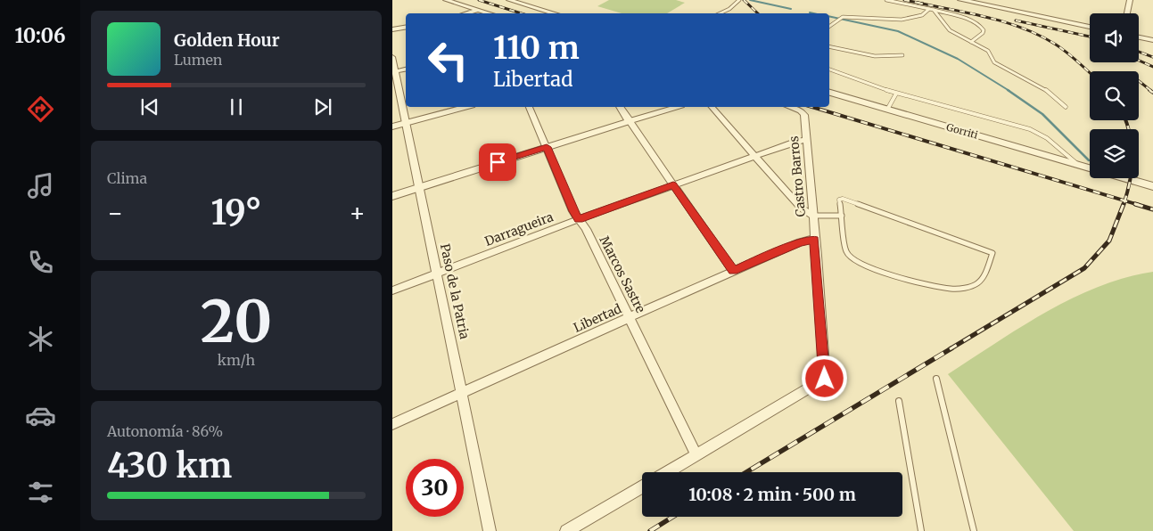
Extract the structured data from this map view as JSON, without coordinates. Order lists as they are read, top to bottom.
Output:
{
  "streets": {
    "street": [
      "Gorriti",
      "Castro Barros",
      "Darragueira",
      "Marcos Sastre",
      "Paso de la Patria",
      "Libertad"
    ]
  },
  "crossings": [
    ["Castro Barros", "Darragueira"],
    ["Castro Barros", "Marcos Sastre"],
    ["Castro Barros", "Libertad"],
    ["Darragueira", "Marcos Sastre"],
    ["Darragueira", "Paso de la Patria"],
    ["Marcos Sastre", "Libertad"],
    ["Paso de la Patria", "Libertad"]
  ],
  "page": {
    "tabs": "10:06",
    "turn": ["110 m", "Libertad"],
    "song": ["Golden Hour", "Lumen"],
    "tile": [
      "Clima",
      ["20", "km/h"],
      ["Autonomía · 86%", "430 km"]
    ],
    "heat": ["−", "19°", "+"],
    "limit": "30",
    "trip": "10:08 · 2 min · 500 m"
  }
}
